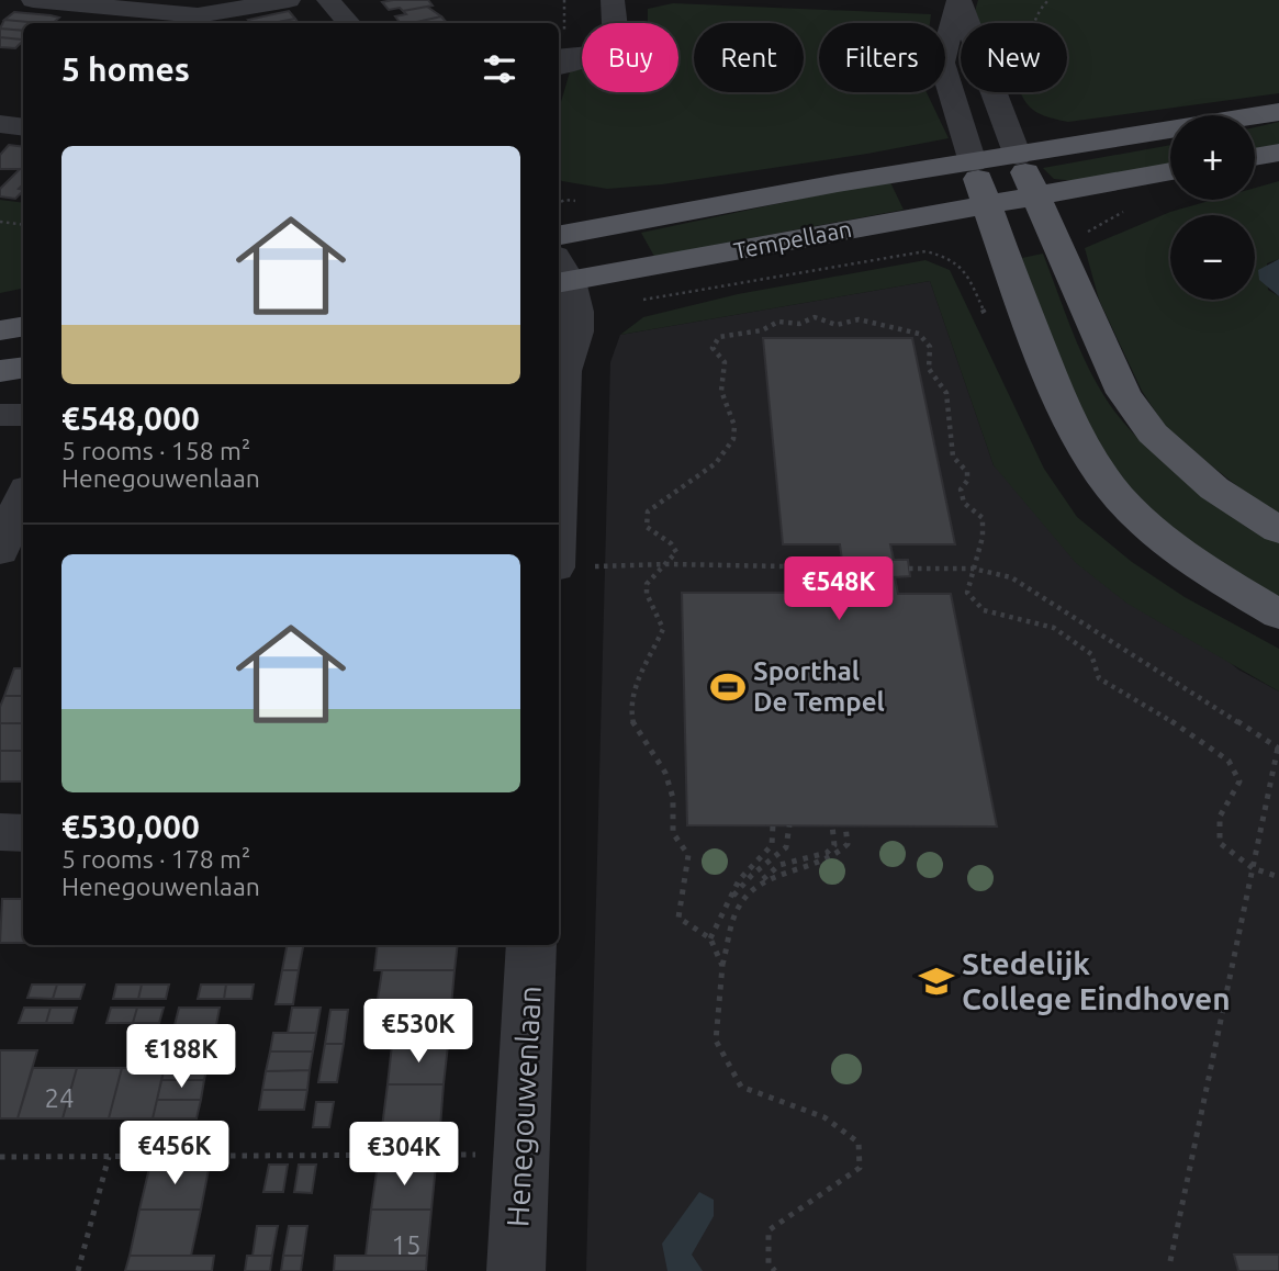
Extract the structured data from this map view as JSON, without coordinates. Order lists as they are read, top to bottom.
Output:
{
  "streets": {
    "main road": ["Tempellaan"],
    "street": ["Henegouwenlaan"]
  },
  "places": {
    "sports": ["Sporthal De Tempel"],
    "school or university": ["Stedelijk College Eindhoven"]
  },
  "house_numbers": ["24", "15"],
  "page": {
    "chip": [
      "Buy",
      "Rent",
      "Filters",
      "New"
    ],
    "heading": "5 homes",
    "map_buttons": ["+", "−"],
    "list": [
      {
        "name": "€548,000",
        "note": "5 rooms · 158 m² · Henegouwenlaan"
      },
      {
        "name": "€530,000",
        "note": "5 rooms · 178 m² · Henegouwenlaan"
      }
    ],
    "price": [
      "€548K",
      "€530K",
      "€188K",
      "€456K",
      "€304K"
    ]
  }
}
